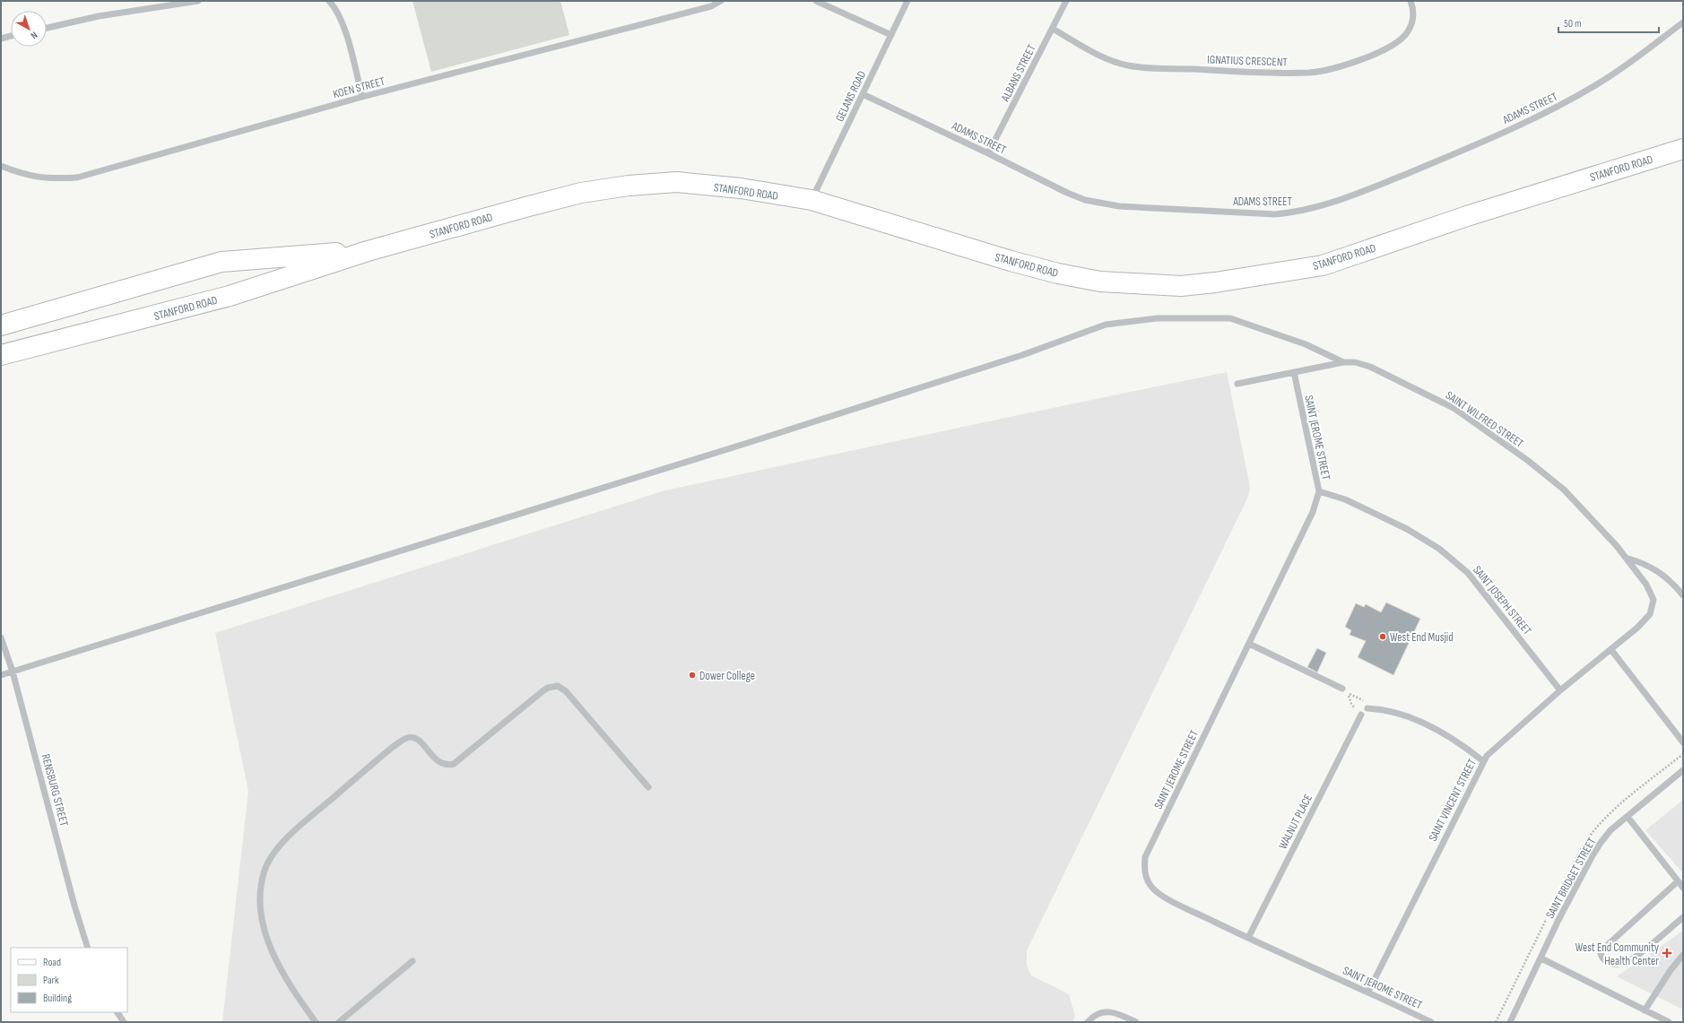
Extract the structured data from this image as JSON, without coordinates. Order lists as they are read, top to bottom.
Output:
{
  "streets": {
    "main road": ["STANFORD ROAD"],
    "street": [
      "IGNATIUS CRESCENT",
      "ALBANS STREET",
      "KOEN STREET",
      "GELANS ROAD",
      "ADAMS STREET",
      "SAINT WILFRED STREET",
      "SAINT JEROME STREET",
      "SAINT JOSEPH STREET",
      "RENSBURG STREET",
      "SAINT VINCENT STREET",
      "WALNUT PLACE",
      "SAINT BRIDGET STREET"
    ]
  },
  "crossings": [
    ["IGNATIUS CRESCENT", "ALBANS STREET"],
    ["ALBANS STREET", "ADAMS STREET"],
    ["GELANS ROAD", "ADAMS STREET"],
    ["GELANS ROAD", "STANFORD ROAD"],
    ["SAINT WILFRED STREET", "SAINT JEROME STREET"],
    ["SAINT WILFRED STREET", "SAINT VINCENT STREET"],
    ["SAINT JEROME STREET", "SAINT JOSEPH STREET"],
    ["SAINT JEROME STREET", "SAINT VINCENT STREET"],
    ["SAINT JEROME STREET", "WALNUT PLACE"],
    ["SAINT JOSEPH STREET", "SAINT VINCENT STREET"]
  ],
  "places": {
    "other": ["West End Musjid", "Dower College"],
    "health": ["West End Community Health Center"]
  },
  "legend": ["Road", "Park", "Building"],
  "scale_bar": "50 m",
  "north": "bottom right"
}
